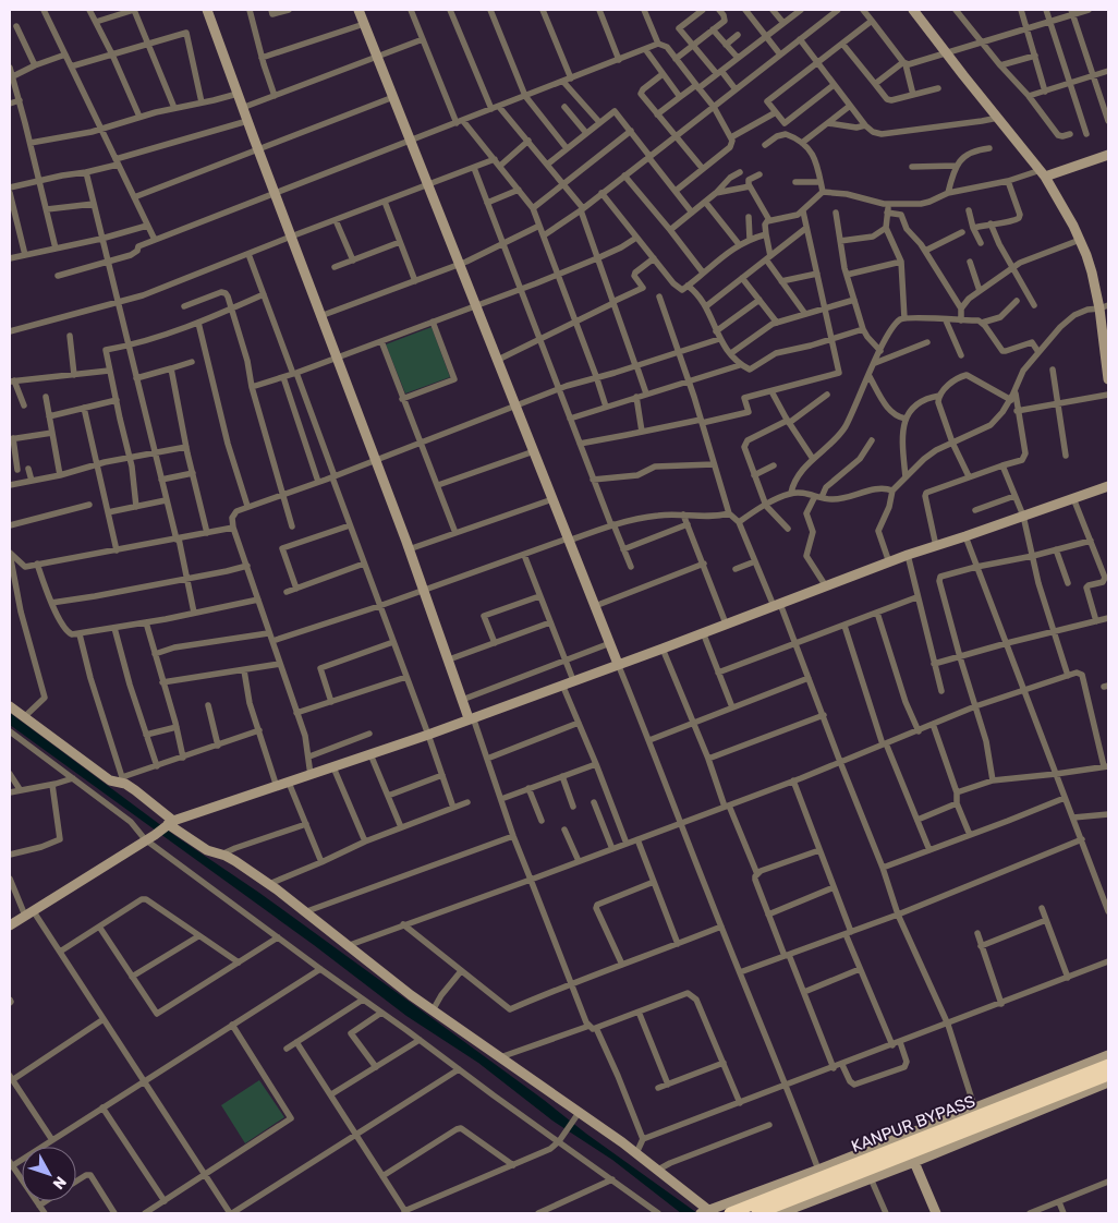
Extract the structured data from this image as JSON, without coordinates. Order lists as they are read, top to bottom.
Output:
{
  "streets": {
    "highway": ["KANPUR BYPASS"]
  },
  "north": "bottom right"
}
